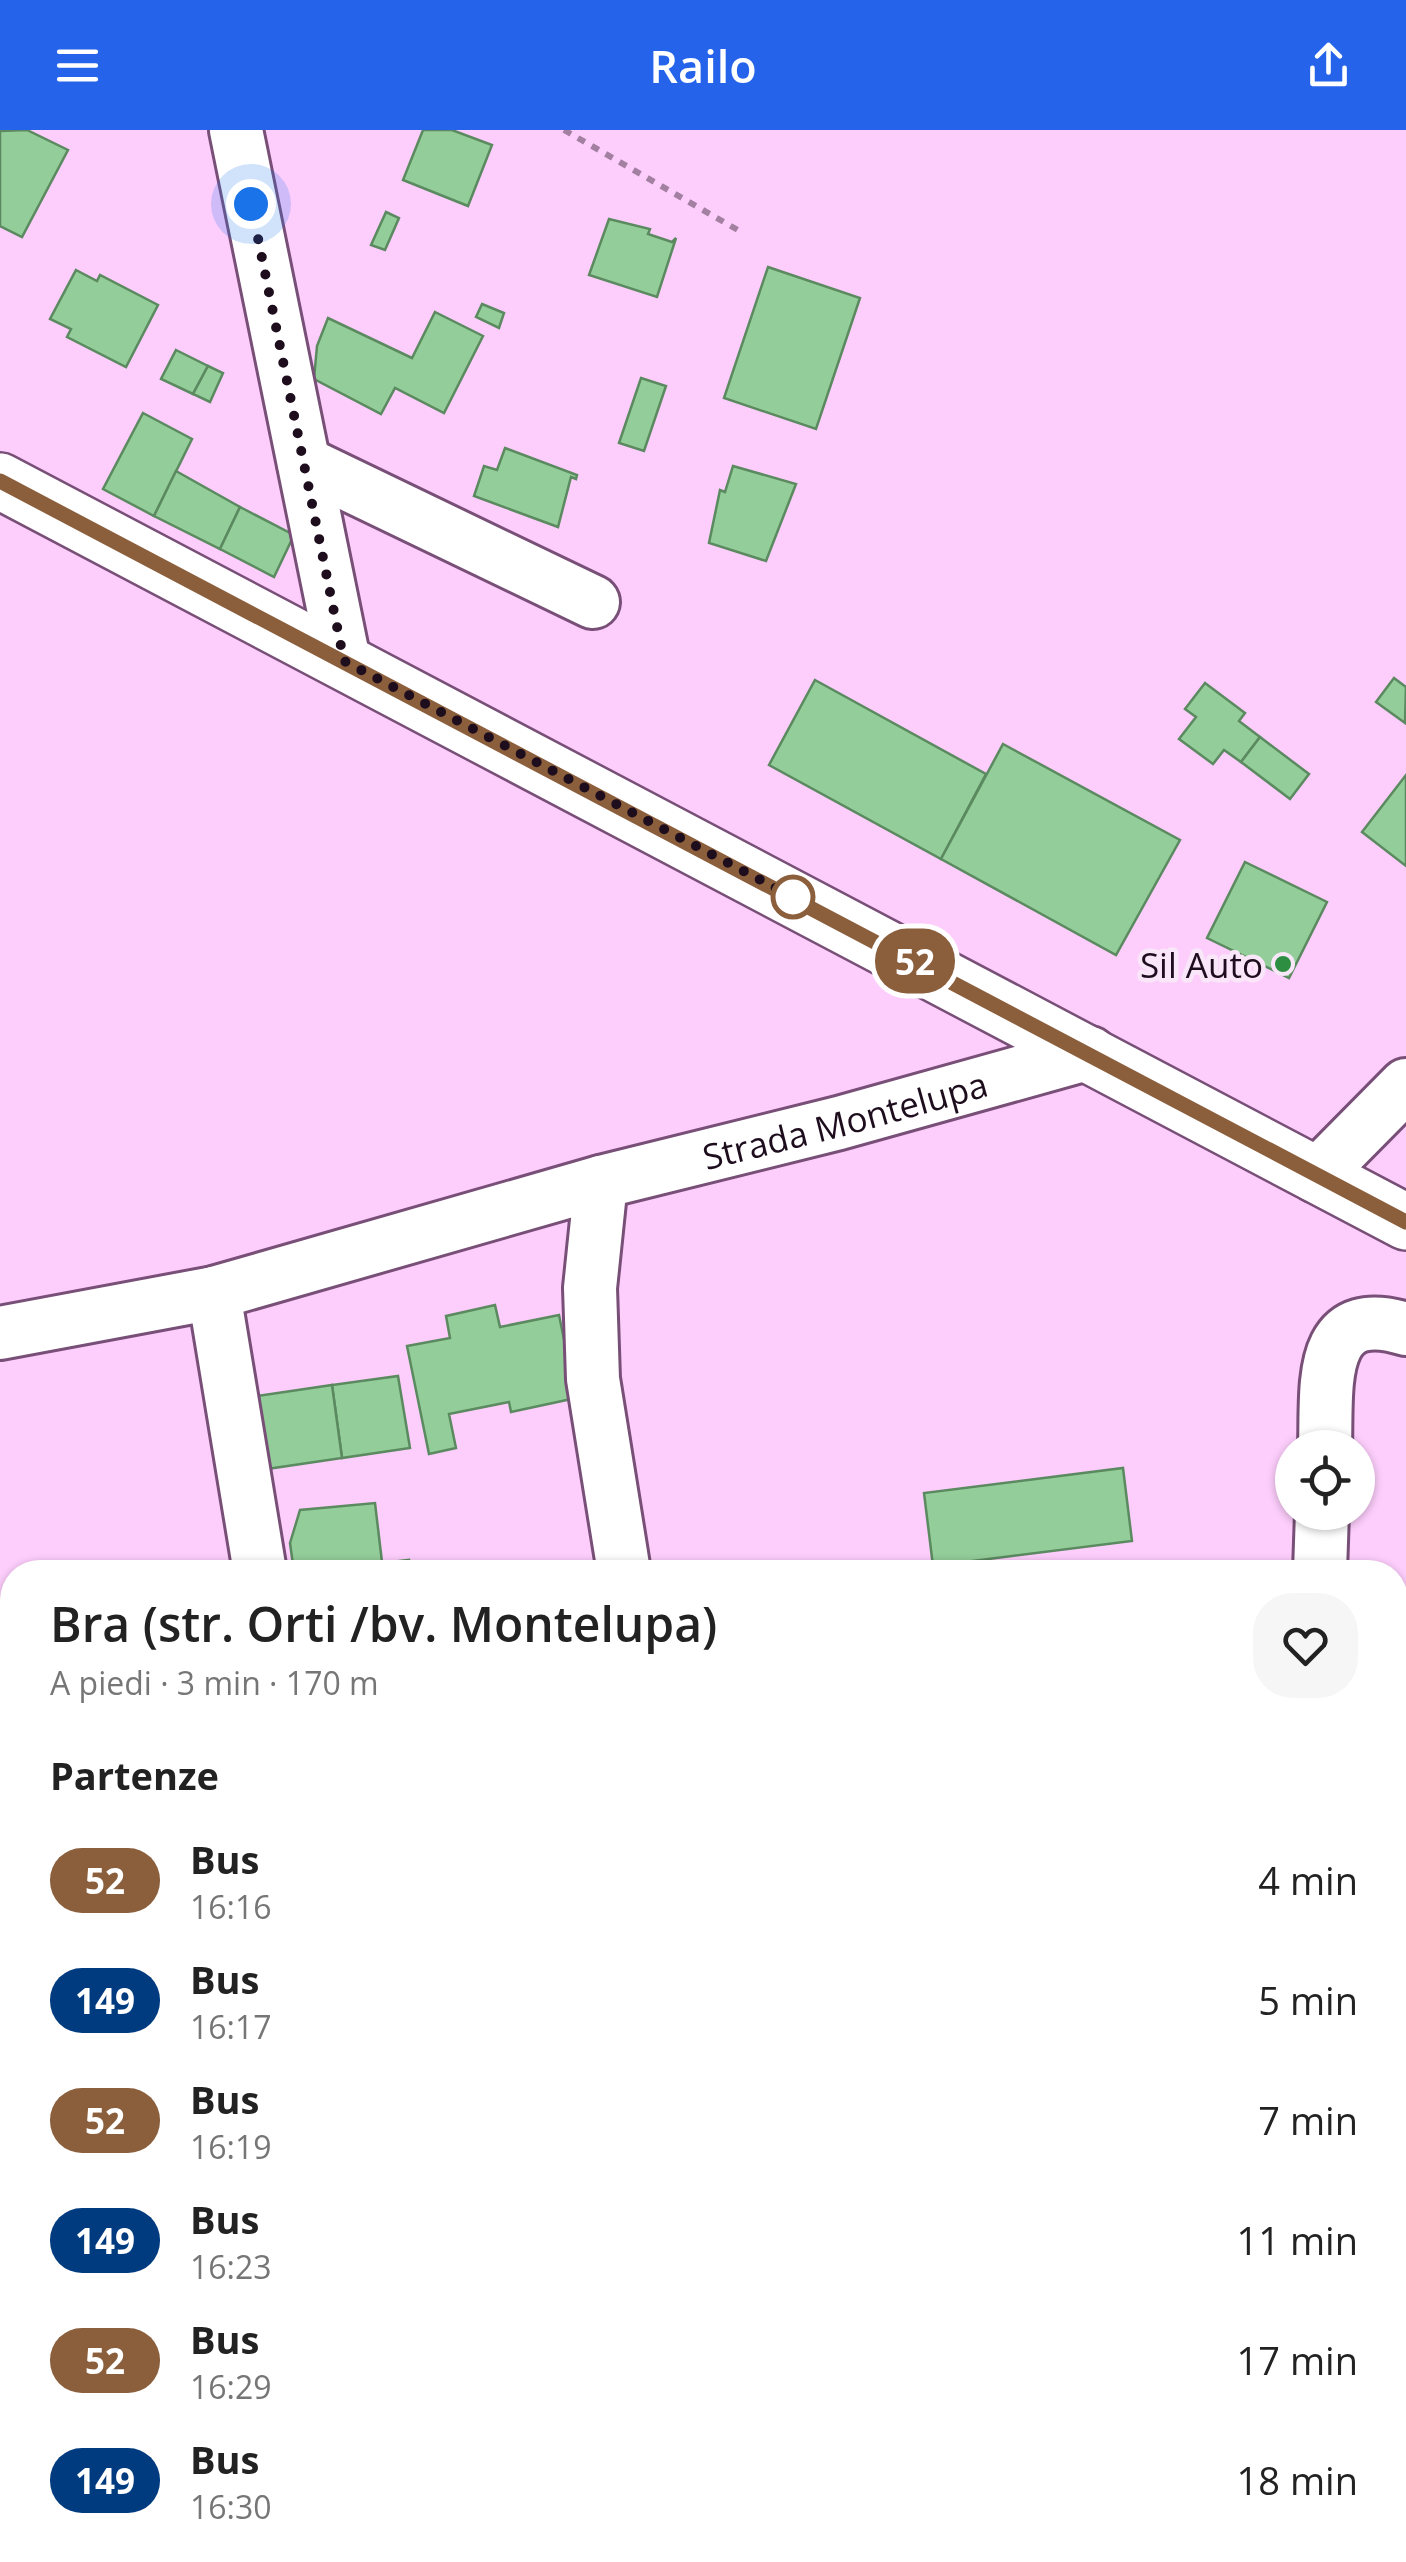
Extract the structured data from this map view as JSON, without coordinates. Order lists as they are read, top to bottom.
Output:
{
  "streets": {
    "street": ["Strada Montelupa"]
  },
  "places": ["Sil Auto"],
  "lines": ["bus line 52"],
  "page": {
    "header": "Railo",
    "on_map": "52",
    "heading": [
      ["Bra (str. Orti /bv. Montelupa)", "A piedi · 3 min · 170 m"],
      "Partenze"
    ],
    "list": [
      {
        "mark": "52",
        "name": "Bus",
        "note": "16:16",
        "value": "4 min"
      },
      {
        "mark": "149",
        "name": "Bus",
        "note": "16:17",
        "value": "5 min"
      },
      {
        "mark": "52",
        "name": "Bus",
        "note": "16:19",
        "value": "7 min"
      },
      {
        "mark": "149",
        "name": "Bus",
        "note": "16:23",
        "value": "11 min"
      },
      {
        "mark": "52",
        "name": "Bus",
        "note": "16:29",
        "value": "17 min"
      },
      {
        "mark": "149",
        "name": "Bus",
        "note": "16:30",
        "value": "18 min"
      }
    ]
  }
}
